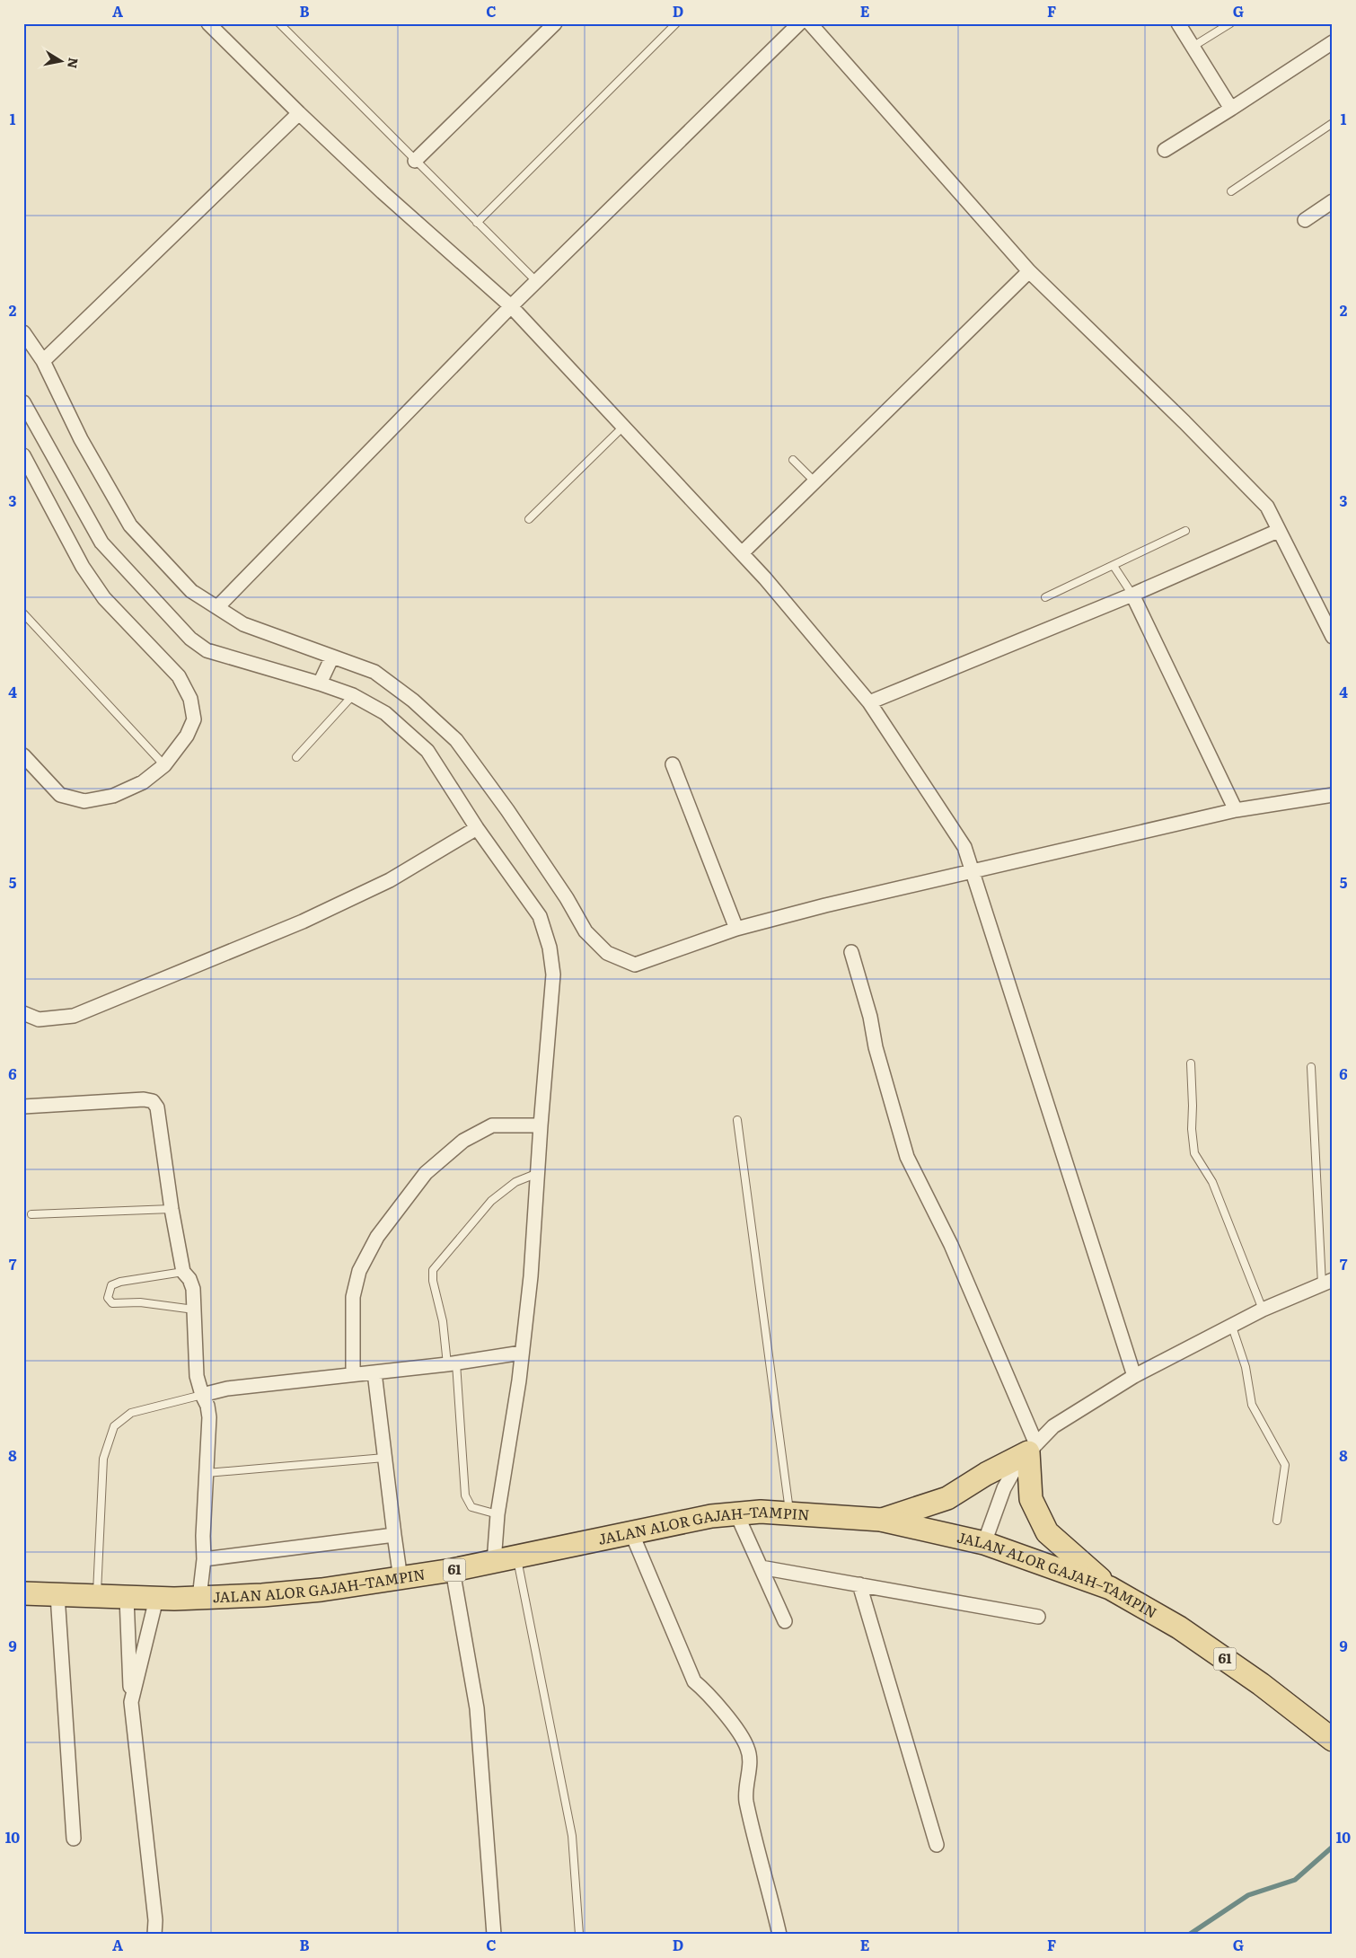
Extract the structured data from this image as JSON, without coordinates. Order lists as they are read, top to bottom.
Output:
{
  "streets": {
    "main road": ["JALAN ALOR GAJAH–TAMPIN", "61"]
  },
  "north": "right",
  "grid": {
    "columns": [
      "A",
      "B",
      "C",
      "D",
      "E",
      "F",
      "G"
    ],
    "rows": [
      "1",
      "2",
      "3",
      "4",
      "5",
      "6",
      "7",
      "8",
      "9",
      "10"
    ]
  }
}
